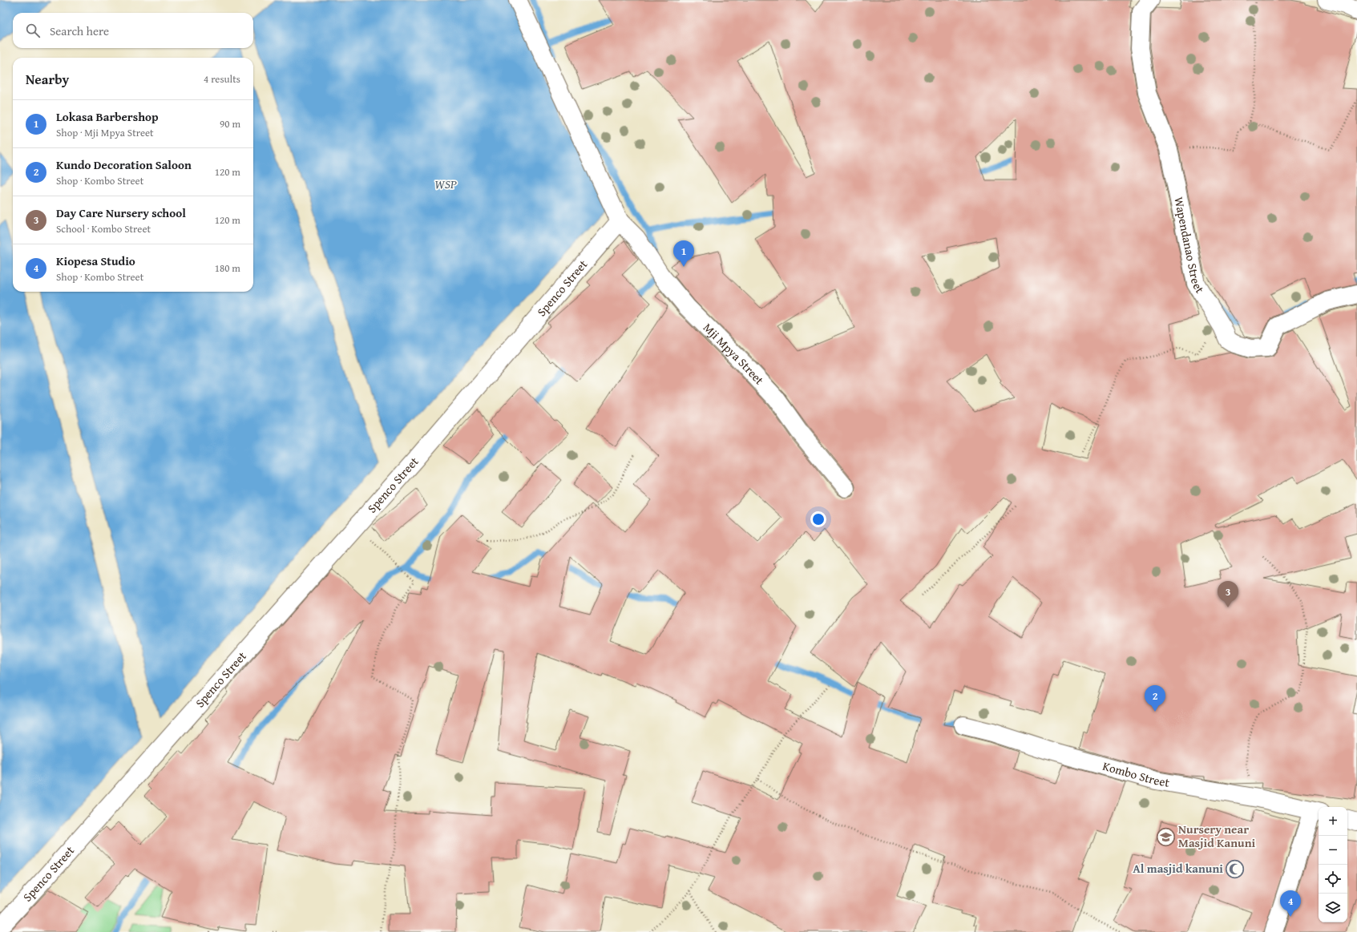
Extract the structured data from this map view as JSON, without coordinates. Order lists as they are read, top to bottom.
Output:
{
  "streets": {
    "street": [
      "Wapendanao Street",
      "Spenco Street",
      "Mji Mpya Street",
      "Kombo Street"
    ]
  },
  "crossings": [
    ["Spenco Street", "Mji Mpya Street"]
  ],
  "water": ["WSP"],
  "places": {
    "school or university": ["Nursery near Masjid Kanuni"],
    "mosque": ["Al masjid kanuni"]
  },
  "page": {
    "search": "Search here",
    "heading": ["Nearby", "4 results"],
    "list": [
      {
        "mark": "1",
        "name": "Lokasa Barbershop",
        "note": "Shop · Mji Mpya Street",
        "value": "90 m"
      },
      {
        "mark": "2",
        "name": "Kundo Decoration Saloon",
        "note": "Shop · Kombo Street",
        "value": "120 m"
      },
      {
        "mark": "3",
        "name": "Day Care Nursery school",
        "note": "School · Kombo Street",
        "value": "120 m"
      },
      {
        "mark": "4",
        "name": "Kiopesa Studio",
        "note": "Shop · Kombo Street",
        "value": "180 m"
      }
    ],
    "pins": [
      "1",
      "3",
      "2",
      "4"
    ],
    "map_buttons": ["+", "−"]
  }
}
